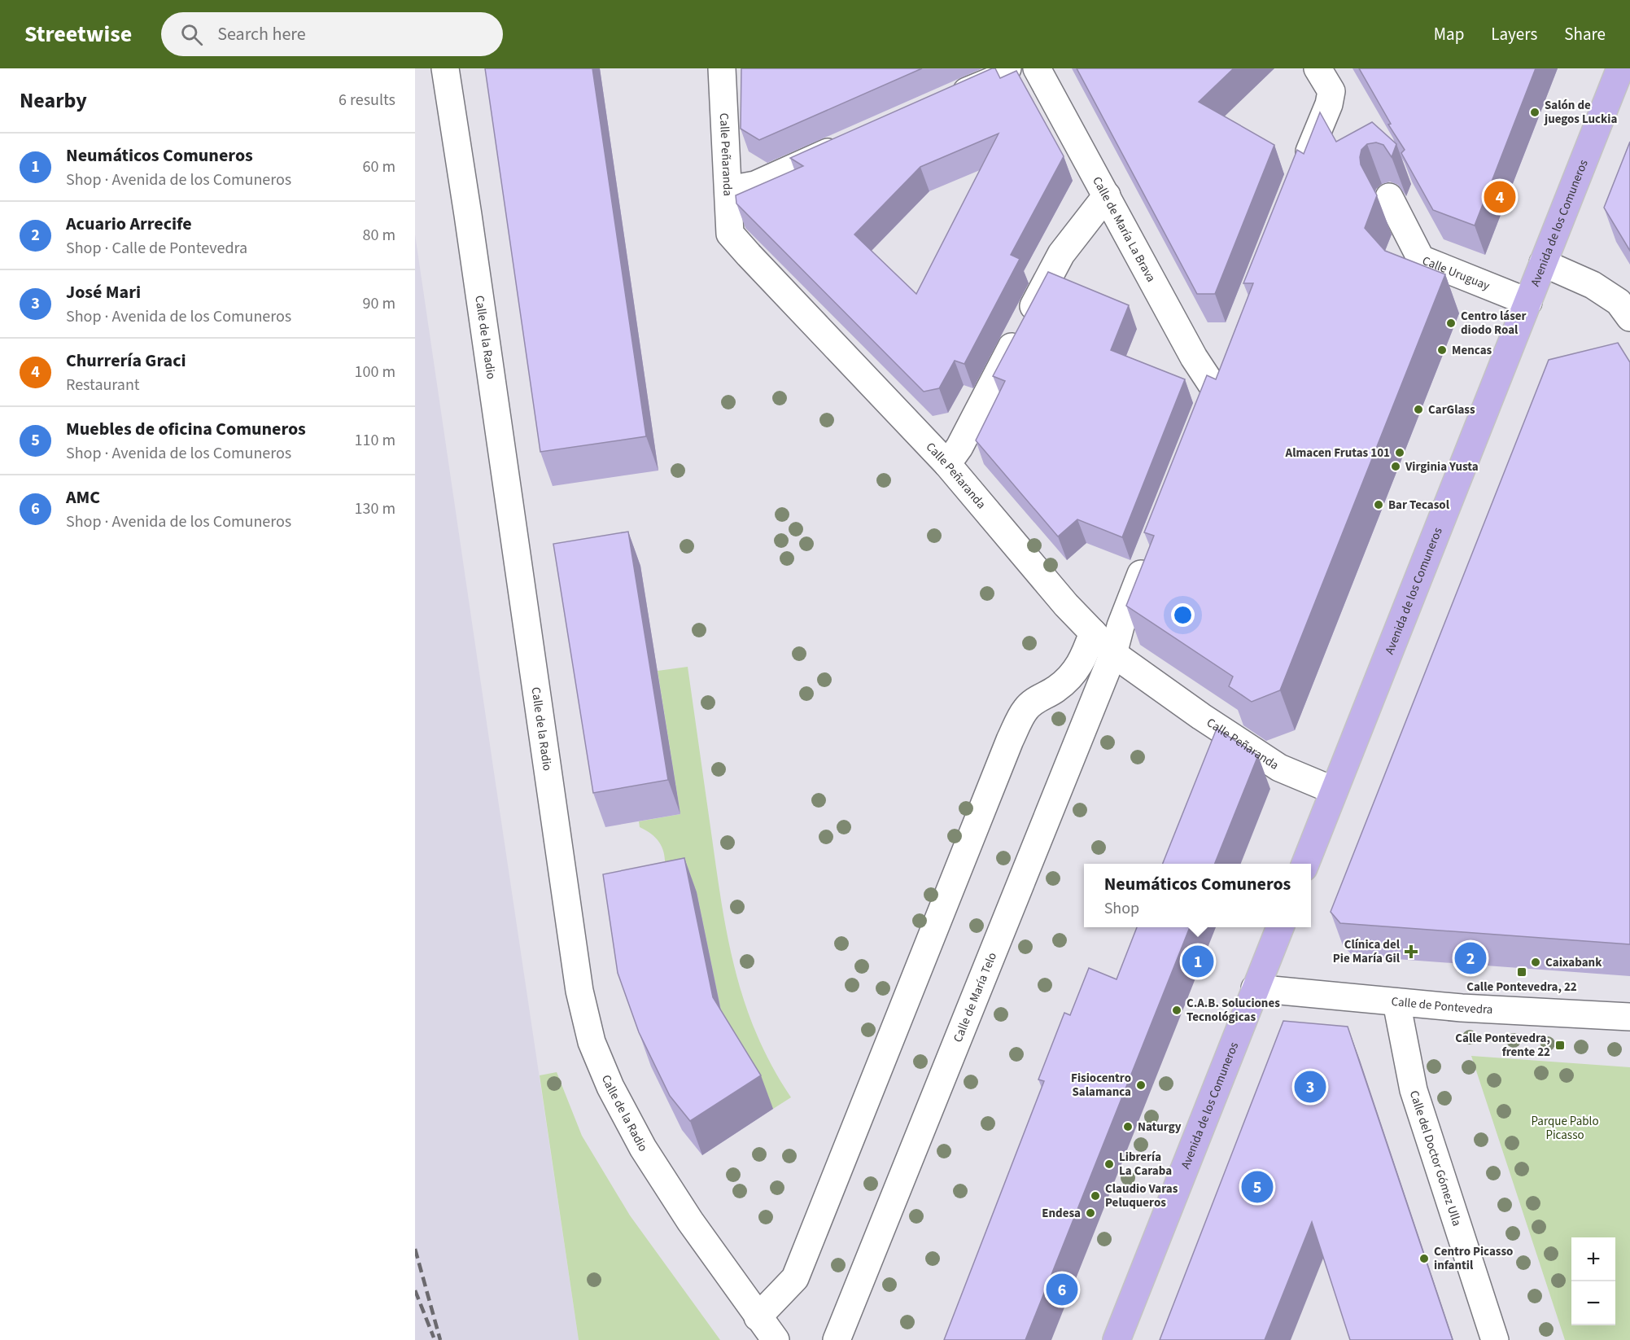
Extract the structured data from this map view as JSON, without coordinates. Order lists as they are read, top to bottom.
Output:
{
  "streets": {
    "main road": ["Avenida de los Comuneros"],
    "street": [
      "Calle Peñaranda",
      "Calle de María La Brava",
      "Calle Uruguay",
      "Calle de la Radio",
      "Calle de María Telo",
      "Calle de Pontevedra",
      "Calle del Doctor Gómez Ulla"
    ]
  },
  "crossings": [
    ["Calle Peñaranda", "Avenida de los Comuneros"],
    ["Calle Peñaranda", "Calle de María Telo"],
    ["Avenida de los Comuneros", "Calle Uruguay"],
    ["Avenida de los Comuneros", "Calle de Pontevedra"],
    ["Calle de Pontevedra", "Calle del Doctor Gómez Ulla"]
  ],
  "parks": ["Parque Pablo Picasso"],
  "places": {
    "other": [
      "Salón de juegos Luckia",
      "Centro láser diodo Roal",
      "Mencas",
      "CarGlass",
      "Almacen Frutas 101",
      "Virginia Yusta",
      "Bar Tecasol",
      "Caixabank",
      "C.A.B. Soluciones Tecnológicas",
      "Fisiocentro Salamanca",
      "Naturgy",
      "Librería La Caraba",
      "Claudio Varas Peluqueros",
      "Endesa",
      "Centro Picasso infantil"
    ],
    "health": ["Clínica del Pie María Gil"],
    "transit": ["Calle Pontevedra, 22", "Calle Pontevedra, frente 22"]
  },
  "page": {
    "header": "Streetwise",
    "search": "Search here",
    "nav": ["Map", "Layers", "Share"],
    "heading": ["Nearby", "6 results"],
    "list": [
      {
        "mark": "1",
        "name": "Neumáticos Comuneros",
        "note": "Shop · Avenida de los Comuneros",
        "value": "60 m"
      },
      {
        "mark": "2",
        "name": "Acuario Arrecife",
        "note": "Shop · Calle de Pontevedra",
        "value": "80 m"
      },
      {
        "mark": "3",
        "name": "José Mari",
        "note": "Shop · Avenida de los Comuneros",
        "value": "90 m"
      },
      {
        "mark": "4",
        "name": "Churrería Graci",
        "note": "Restaurant",
        "value": "100 m"
      },
      {
        "mark": "5",
        "name": "Muebles de oficina Comuneros",
        "note": "Shop · Avenida de los Comuneros",
        "value": "110 m"
      },
      {
        "mark": "6",
        "name": "AMC",
        "note": "Shop · Avenida de los Comuneros",
        "value": "130 m"
      }
    ],
    "pins": [
      "4",
      "2",
      "1",
      "3",
      "5",
      "6"
    ],
    "popup": ["Neumáticos Comuneros", "Shop"],
    "map_buttons": ["+", "−"]
  }
}
